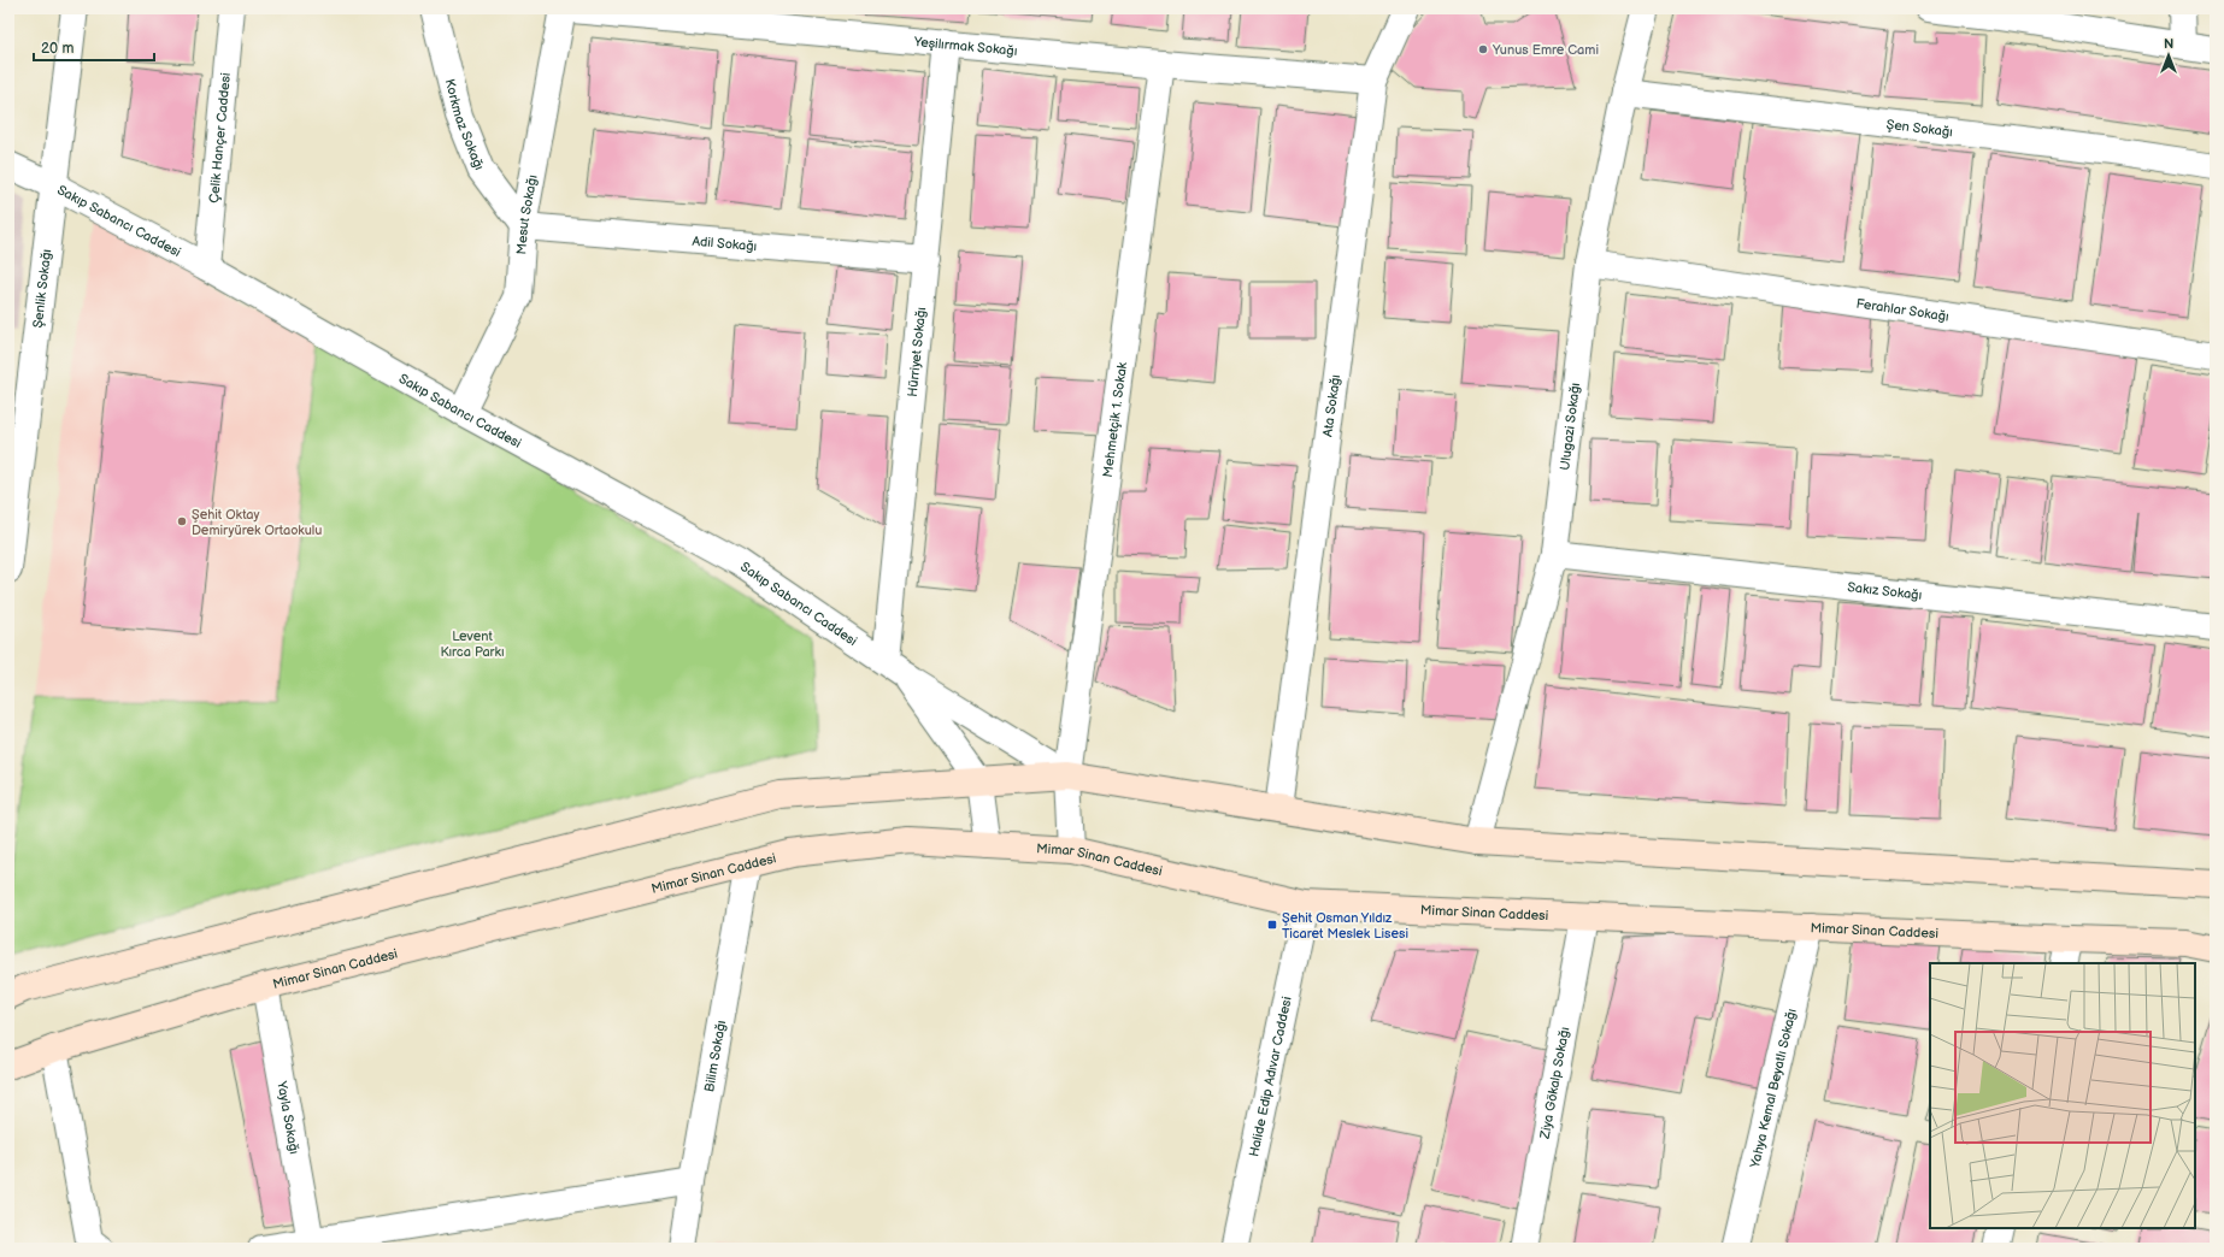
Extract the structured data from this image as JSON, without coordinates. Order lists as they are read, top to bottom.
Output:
{
  "streets": {
    "main road": ["Mimar Sinan Caddesi"],
    "street": [
      "Yeşilırmak Sokağı",
      "Korkmaz Sokağı",
      "Şen Sokağı",
      "Çelik Hançer Caddesi",
      "Mesut Sokağı",
      "Sakıp Sabancı Caddesi",
      "Adil Sokağı",
      "Şenlik Sokağı",
      "Ferahlar Sokağı",
      "Hürriyet Sokağı",
      "Ata Sokağı",
      "Mehmetçik 1. Sokak",
      "Ulugazi Sokağı",
      "Sakız Sokağı",
      "Bilim Sokağı",
      "Halide Edip Adıvar Caddesi",
      "Ziya Gökalp Sokağı",
      "Yahya Kemal Beyatlı Sokağı",
      "Yayla Sokağı"
    ]
  },
  "crossings": [
    ["Yeşilırmak Sokağı", "Mesut Sokağı"],
    ["Yeşilırmak Sokağı", "Hürriyet Sokağı"],
    ["Yeşilırmak Sokağı", "Ata Sokağı"],
    ["Yeşilırmak Sokağı", "Mehmetçik 1. Sokak"],
    ["Korkmaz Sokağı", "Mesut Sokağı"],
    ["Korkmaz Sokağı", "Adil Sokağı"],
    ["Şen Sokağı", "Ulugazi Sokağı"],
    ["Çelik Hançer Caddesi", "Sakıp Sabancı Caddesi"],
    ["Mesut Sokağı", "Sakıp Sabancı Caddesi"],
    ["Mesut Sokağı", "Adil Sokağı"],
    ["Sakıp Sabancı Caddesi", "Şenlik Sokağı"],
    ["Sakıp Sabancı Caddesi", "Hürriyet Sokağı"],
    ["Sakıp Sabancı Caddesi", "Mehmetçik 1. Sokak"],
    ["Adil Sokağı", "Hürriyet Sokağı"],
    ["Ferahlar Sokağı", "Ulugazi Sokağı"],
    ["Mehmetçik 1. Sokak", "Mimar Sinan Caddesi"],
    ["Ulugazi Sokağı", "Sakız Sokağı"],
    ["Mimar Sinan Caddesi", "Bilim Sokağı"],
    ["Mimar Sinan Caddesi", "Halide Edip Adıvar Caddesi"],
    ["Mimar Sinan Caddesi", "Ziya Gökalp Sokağı"],
    ["Mimar Sinan Caddesi", "Yahya Kemal Beyatlı Sokağı"],
    ["Mimar Sinan Caddesi", "Yayla Sokağı"]
  ],
  "parks": ["Levent Kırca Parkı"],
  "places": {
    "other": ["Yunus Emre Cami", "Şehit Oktay Demiryürek Ortaokulu"],
    "transit": ["Şehit Osman Yıldız Ticaret Meslek Lisesi"]
  },
  "scale_bar": "20 m",
  "north": "top"
}
